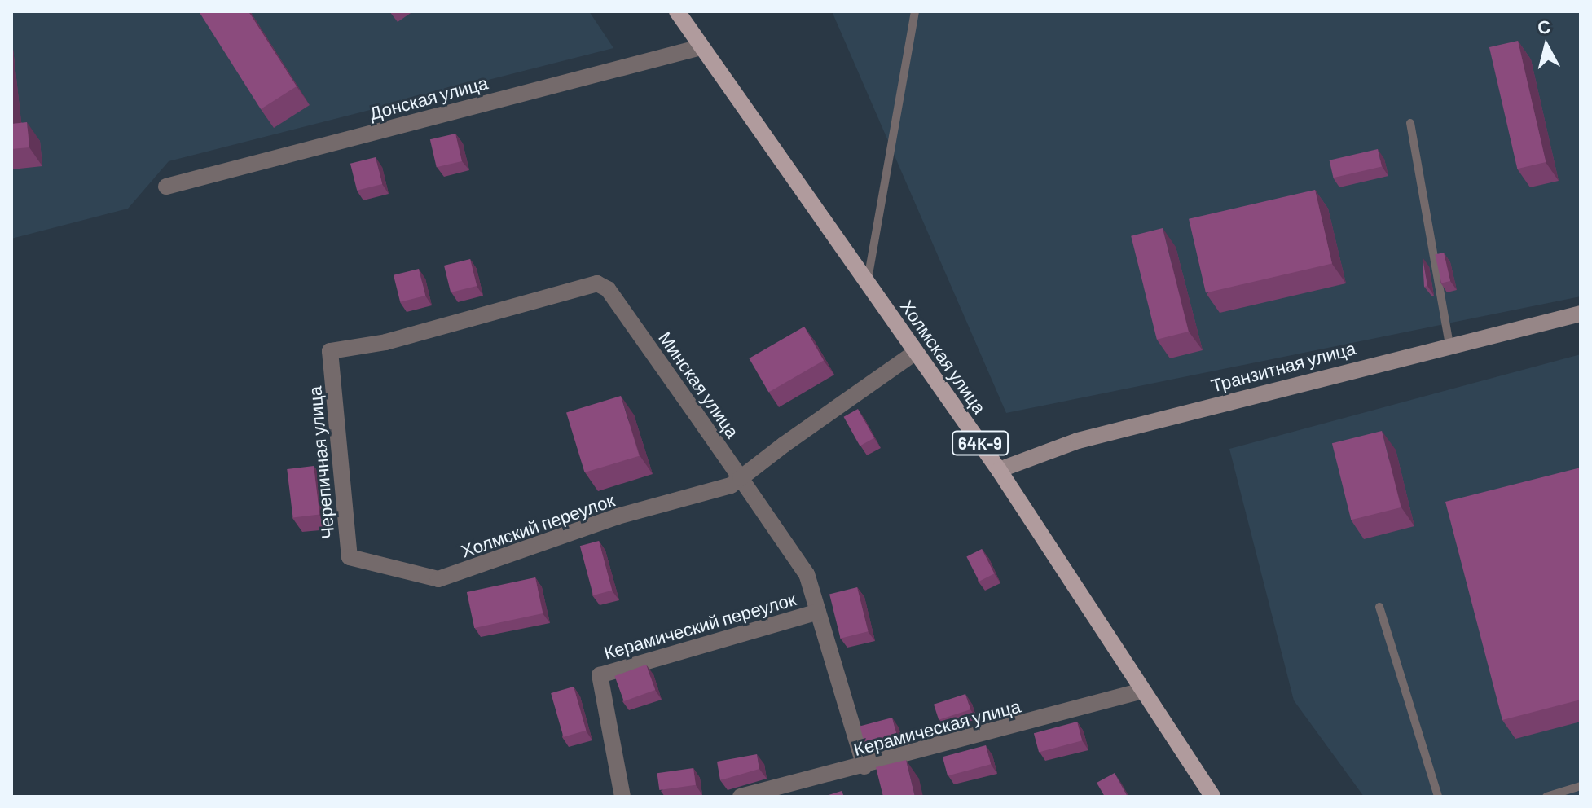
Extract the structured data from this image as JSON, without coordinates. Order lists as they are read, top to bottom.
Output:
{
  "streets": {
    "main road": ["Холмская улица", "Транзитная улица", "64К-9"],
    "street": [
      "Донская улица",
      "Минская улица",
      "Черепичная улица",
      "Холмский переулок",
      "Керамический переулок",
      "Керамическая улица"
    ]
  },
  "crossings": [
    ["Донская улица", "Холмская улица"],
    ["Холмская улица", "Транзитная улица"],
    ["Холмская улица", "Холмский переулок"],
    ["Холмская улица", "Керамическая улица"],
    ["Минская улица", "Черепичная улица"],
    ["Минская улица", "Холмский переулок"],
    ["Минская улица", "Керамический переулок"],
    ["Минская улица", "Керамическая улица"],
    ["Черепичная улица", "Холмский переулок"]
  ],
  "north": "top"
}
